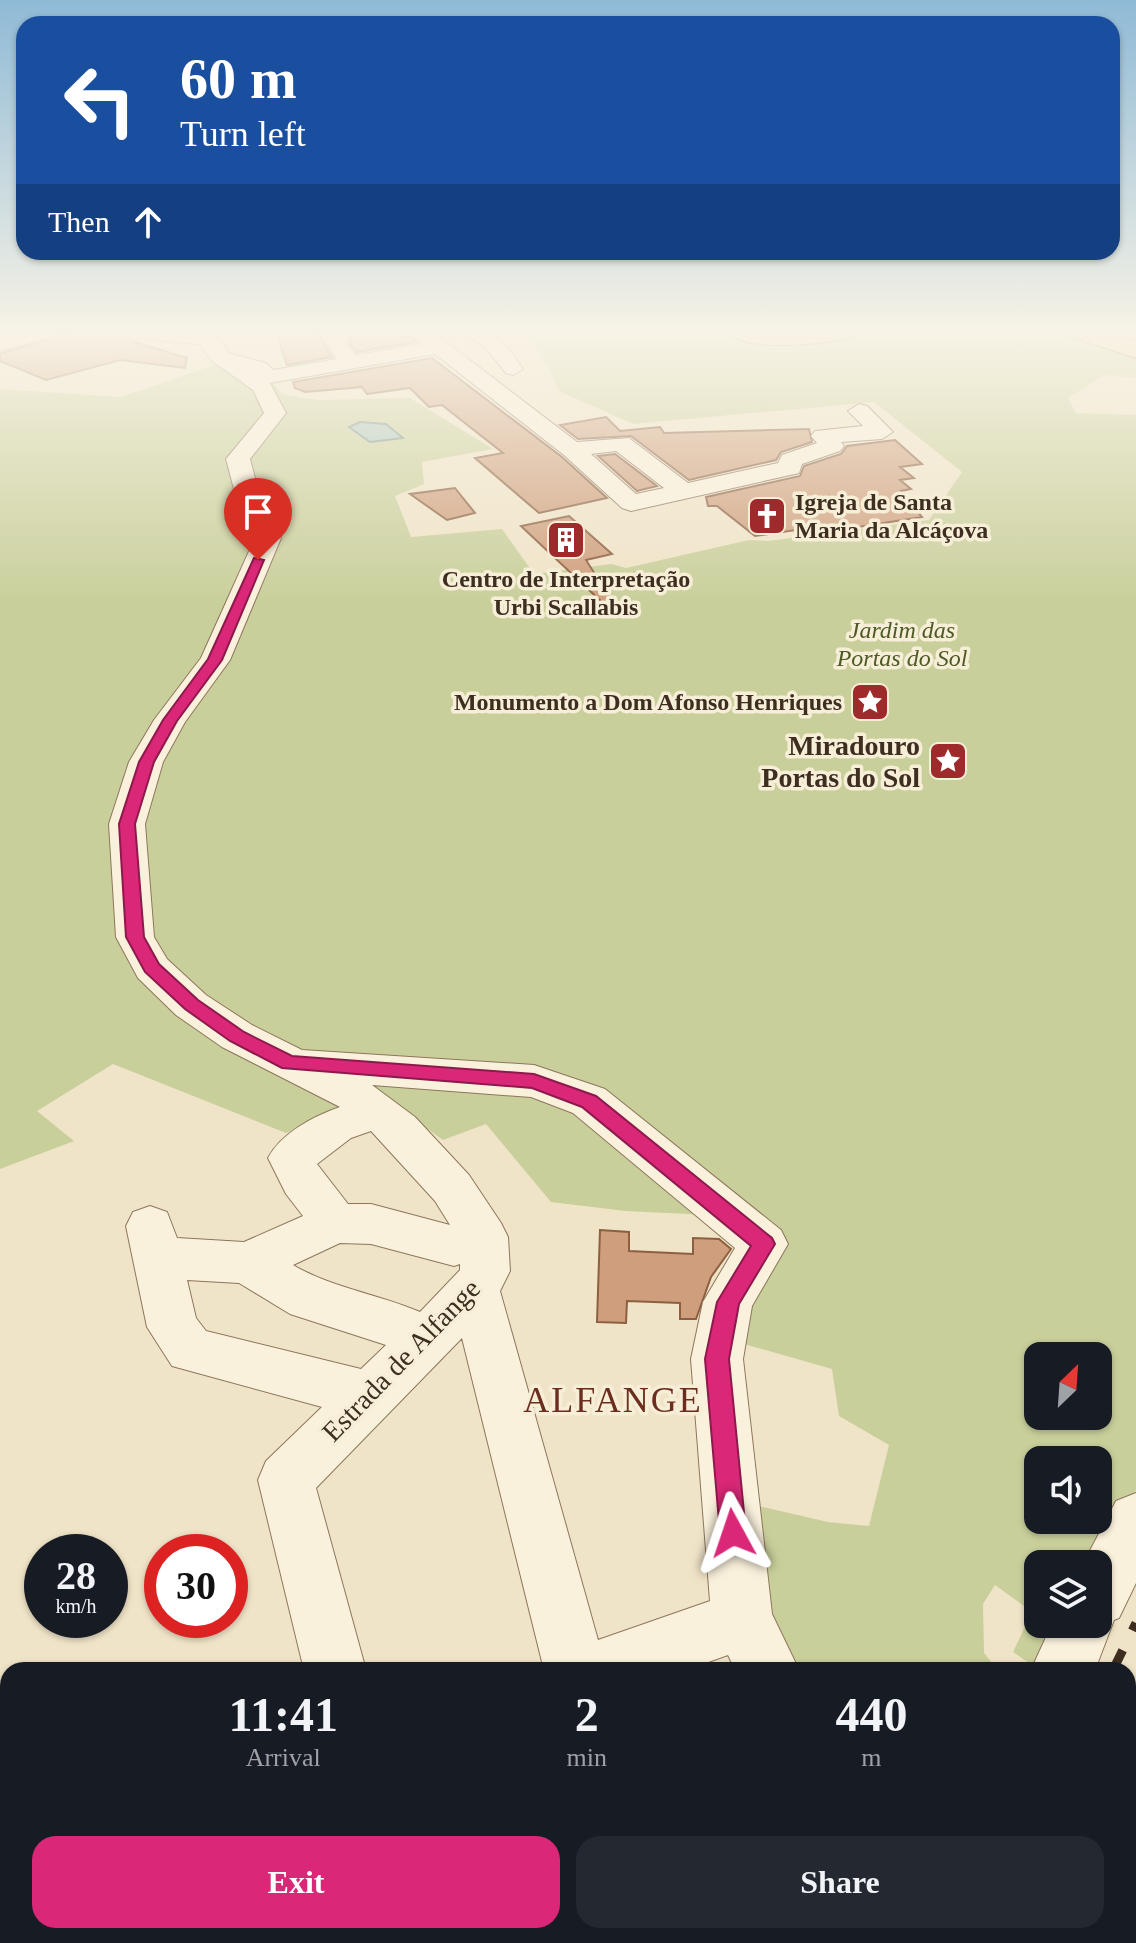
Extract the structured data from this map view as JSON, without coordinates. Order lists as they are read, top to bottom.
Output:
{
  "streets": {
    "street": ["Estrada de Alfange"]
  },
  "districts": ["ALFANGE"],
  "parks": ["Jardim das Portas do Sol"],
  "places": {
    "church": ["Igreja de Santa Maria da Alcáçova"],
    "building": ["Centro de Interpretação Urbi Scallabis"],
    "place": ["Monumento a Dom Afonso Henriques", "Miradouro Portas do Sol"]
  },
  "north": "top right",
  "page": {
    "turn": ["60 m", "Turn left"],
    "then": "Then",
    "speed": "28 km/h",
    "limit": "30",
    "eta": [
      "11:41",
      "Arrival",
      "2",
      "min",
      "440",
      "m"
    ],
    "buttons": ["Exit", "Share"]
  }
}
